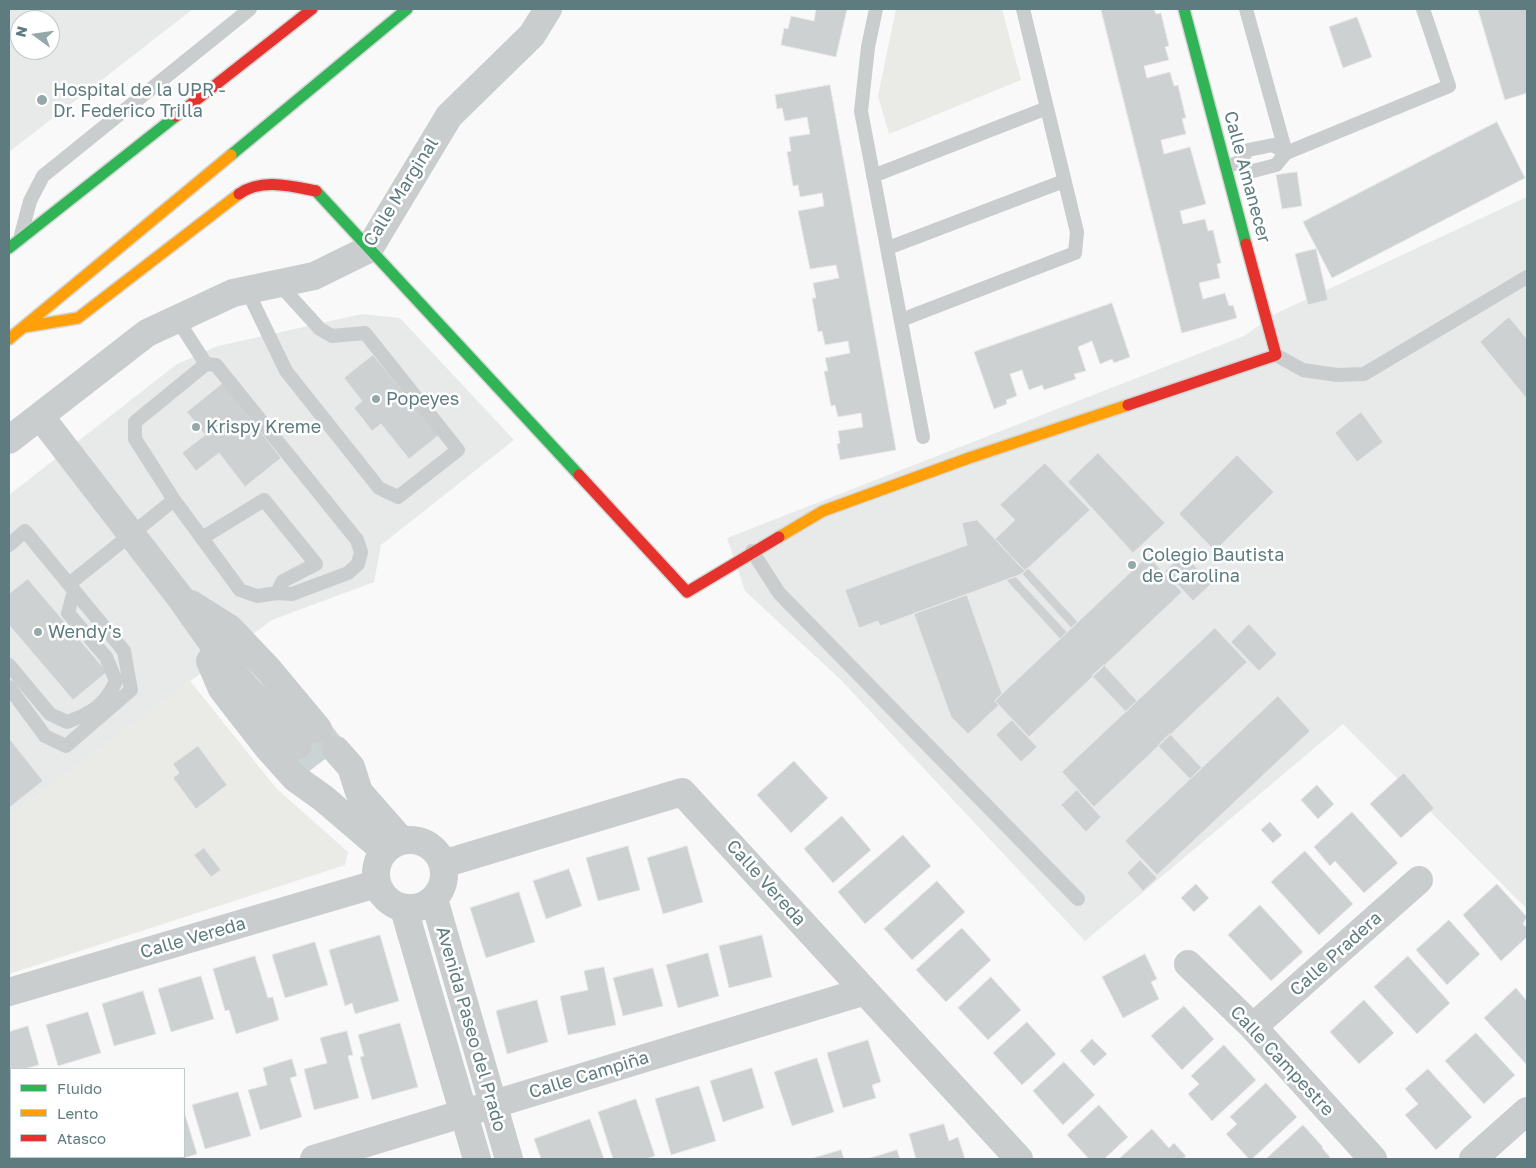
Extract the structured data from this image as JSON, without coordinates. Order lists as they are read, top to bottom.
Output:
{
  "streets": {
    "street": [
      "Calle Amanecer",
      "Calle Marginal",
      "Calle Vereda",
      "Calle Pradera",
      "Avenida Paseo del Prado",
      "Calle Campestre",
      "Calle Campiña"
    ]
  },
  "crossings": [
    ["Calle Vereda", "Avenida Paseo del Prado"],
    ["Calle Vereda", "Calle Campiña"],
    ["Calle Pradera", "Calle Campestre"],
    ["Avenida Paseo del Prado", "Calle Campiña"]
  ],
  "places": [
    "Hospital de la UPR - Dr. Federico Trilla",
    "Popeyes",
    "Krispy Kreme",
    "Colegio Bautista de Carolina",
    "Wendy's"
  ],
  "legend": ["Fluido", "Lento", "Atasco"],
  "north": "left"
}
